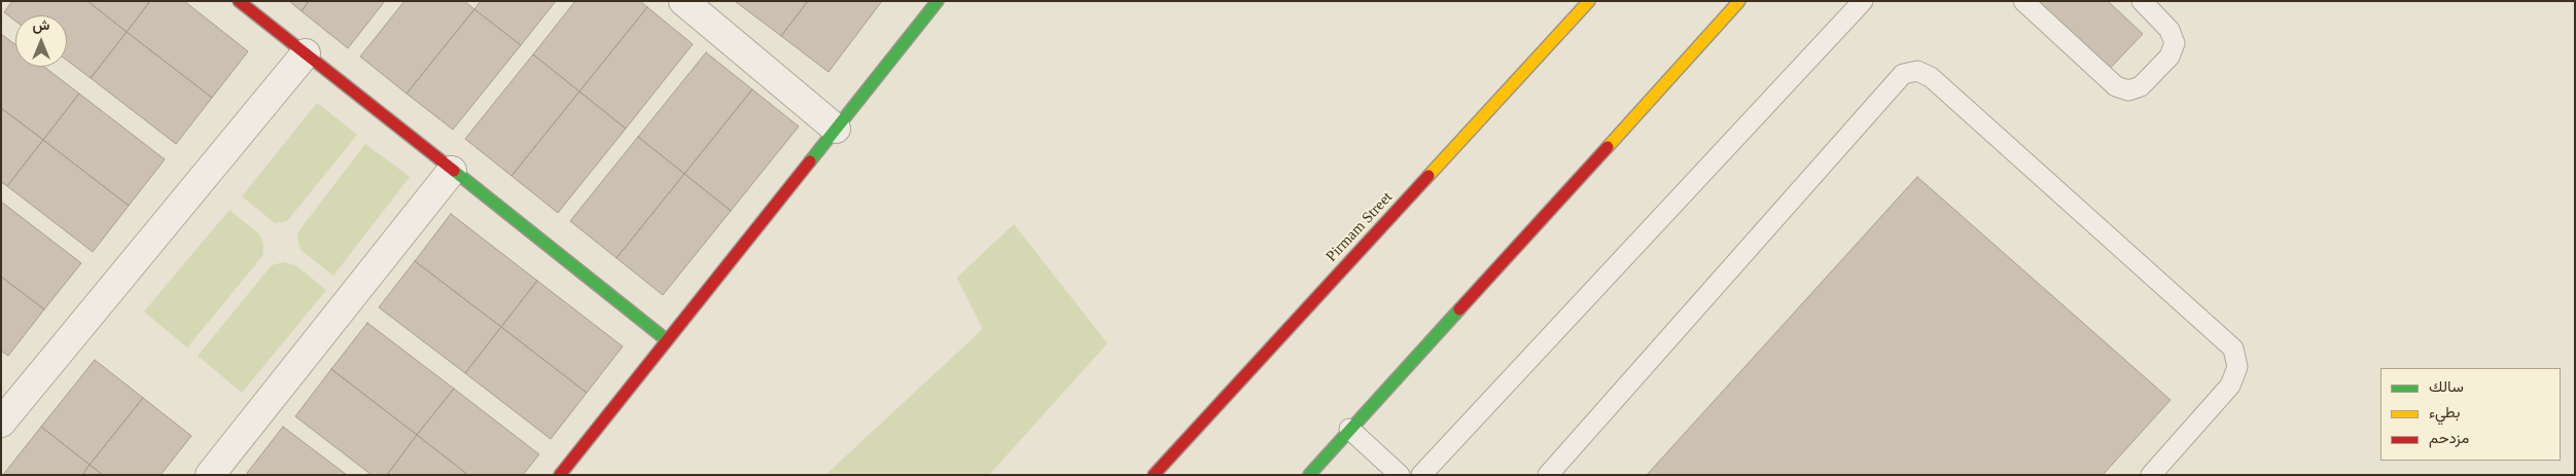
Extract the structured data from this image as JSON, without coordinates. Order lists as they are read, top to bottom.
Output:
{
  "streets": {
    "main road": ["Pirmam Street"]
  },
  "legend": ["سالك", "بطيء", "مزدحم"],
  "north": "top"
}
